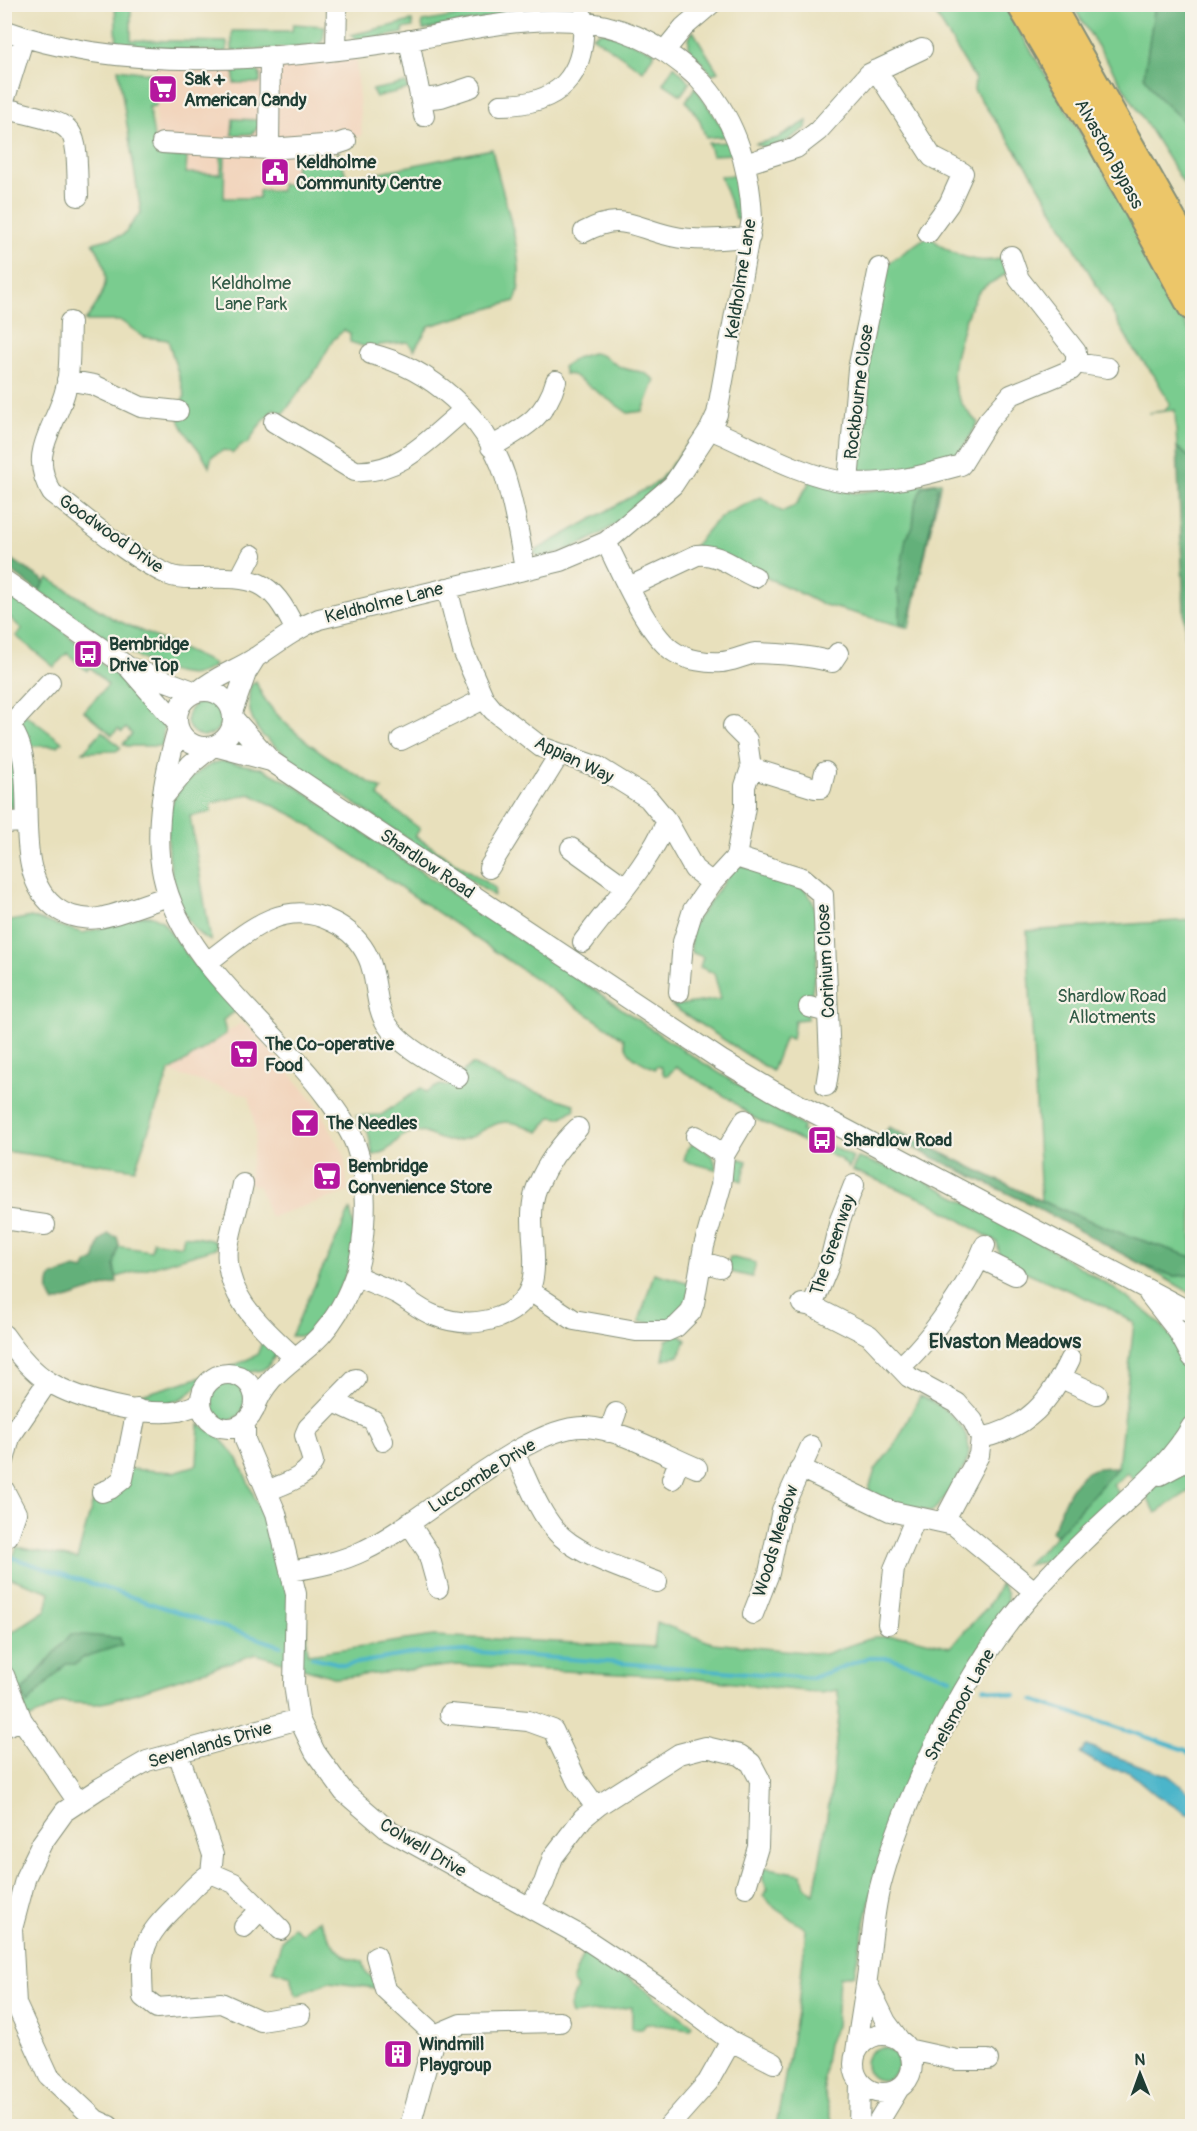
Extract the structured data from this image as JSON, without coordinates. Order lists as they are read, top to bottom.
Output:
{
  "streets": {
    "highway": ["Alvaston Bypass"],
    "street": [
      "Keldholme Lane",
      "Rockbourne Close",
      "Goodwood Drive",
      "Appian Way",
      "Shardlow Road",
      "Corinium Close",
      "The Greenway",
      "Luccombe Drive",
      "Woods Meadow",
      "Snelsmoor Lane",
      "Sevenlands Drive",
      "Colwell Drive"
    ]
  },
  "crossings": [
    ["Keldholme Lane", "Goodwood Drive"],
    ["Keldholme Lane", "Appian Way"],
    ["Keldholme Lane", "Shardlow Road"],
    ["Luccombe Drive", "Colwell Drive"],
    ["Woods Meadow", "Snelsmoor Lane"],
    ["Sevenlands Drive", "Colwell Drive"]
  ],
  "districts": ["Elvaston Meadows"],
  "parks": ["Keldholme Lane Park", "Shardlow Road Allotments"],
  "places": {
    "supermarket": ["Sak + American Candy", "The Co-operative Food", "Bembridge Convenience Store"],
    "public building": ["Keldholme Community Centre"],
    "bus stop": ["Bembridge Drive Top", "Shardlow Road"],
    "bar": ["The Needles"],
    "building": ["Windmill Playgroup"]
  },
  "north": "top"
}
